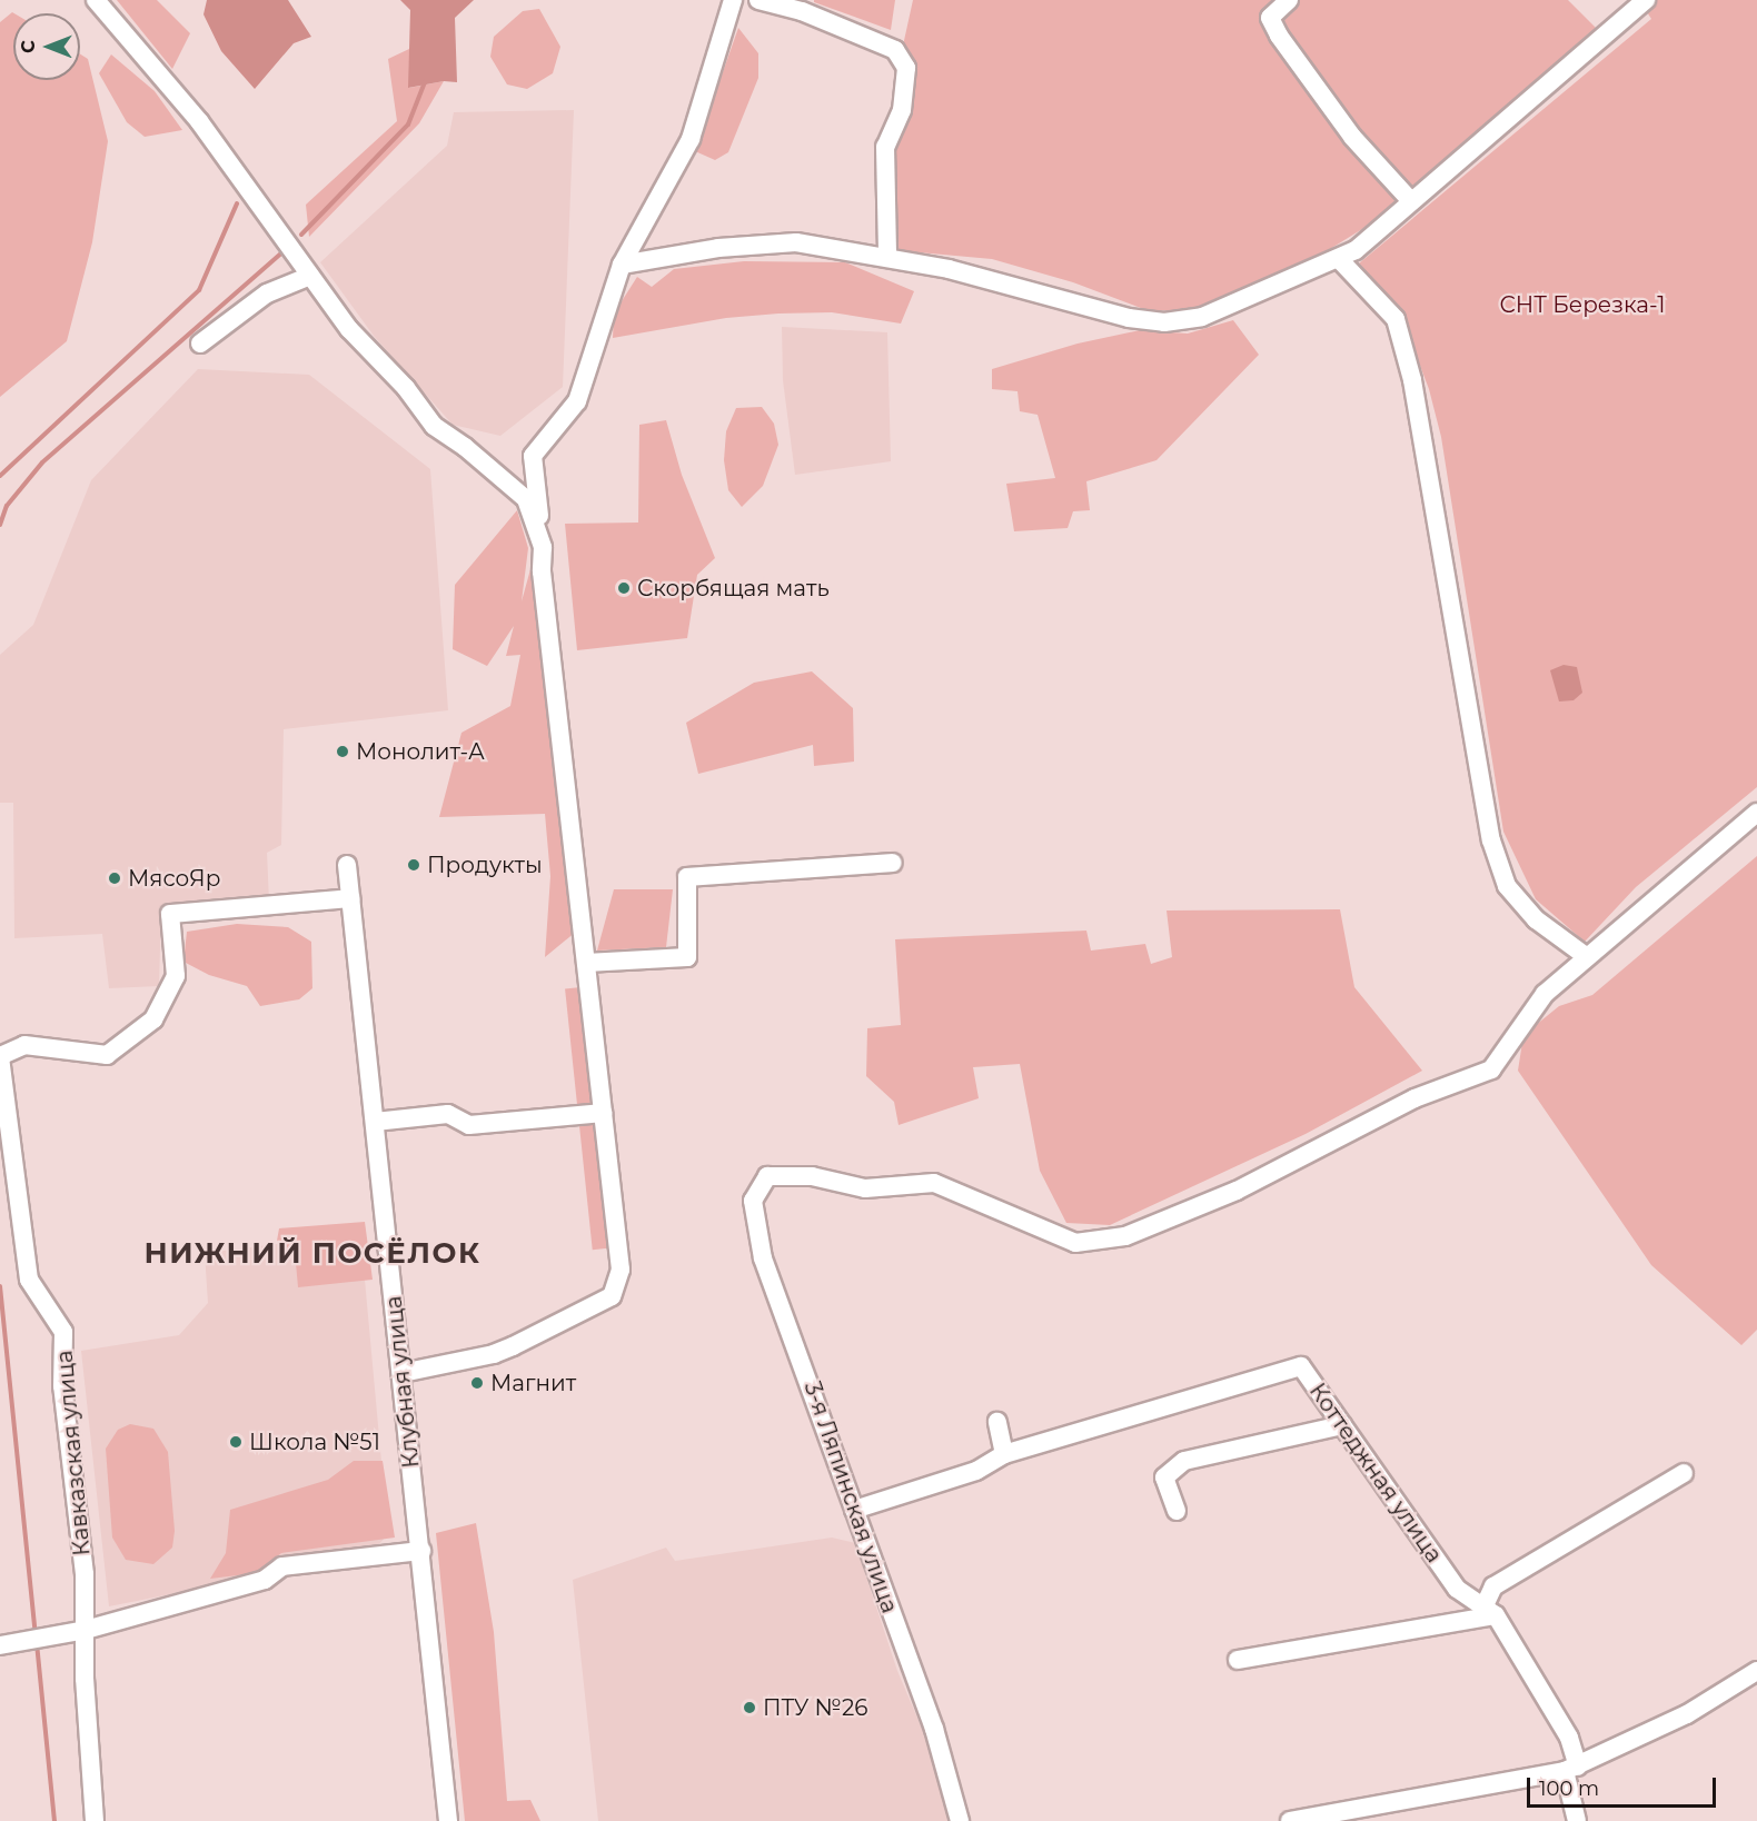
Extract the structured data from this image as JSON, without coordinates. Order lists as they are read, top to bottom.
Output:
{
  "streets": {
    "street": [
      "Клубная улица",
      "Кавказская улица",
      "Коттеджная улица",
      "3-я Ляпинская улица"
    ]
  },
  "crossings": [
    ["Клубная улица", "Кавказская улица"]
  ],
  "districts": ["НИЖНИЙ ПОСЁЛОК"],
  "parks": ["СНТ Березка-1"],
  "places": [
    "Скорбящая мать",
    "Монолит-А",
    "Продукты",
    "МясоЯр",
    "Магнит",
    "Школа №51",
    "ПТУ №26"
  ],
  "scale_bar": "100 m",
  "north": "left"
}
